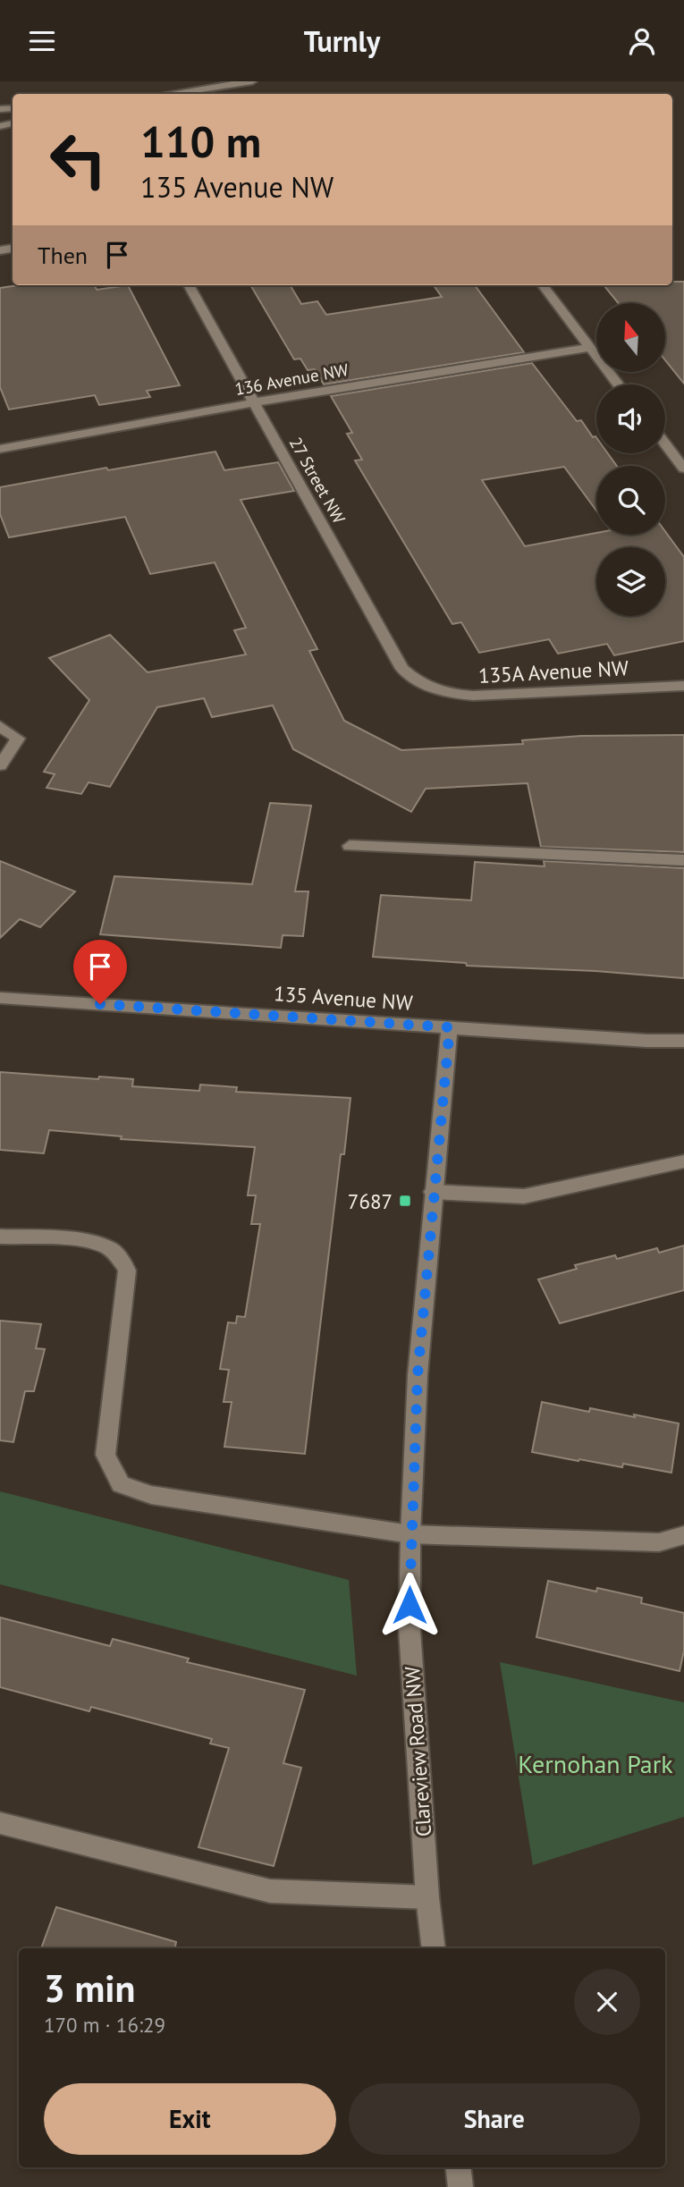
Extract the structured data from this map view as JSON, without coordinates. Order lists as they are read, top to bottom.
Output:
{
  "streets": {
    "street": [
      "136 Avenue NW",
      "27 Street NW",
      "135A Avenue NW",
      "135 Avenue NW",
      "Clareview Road NW"
    ]
  },
  "crossings": [
    ["136 Avenue NW", "27 Street NW"],
    ["27 Street NW", "135A Avenue NW"],
    ["135 Avenue NW", "Clareview Road NW"]
  ],
  "parks": ["Kernohan Park"],
  "places": {
    "transit": ["7687"]
  },
  "north": "top",
  "page": {
    "header": "Turnly",
    "turn": ["110 m", "135 Avenue NW"],
    "then": "Then",
    "heading": ["3 min", "170 m · 16:29"],
    "buttons": ["Exit", "Share"]
  }
}
